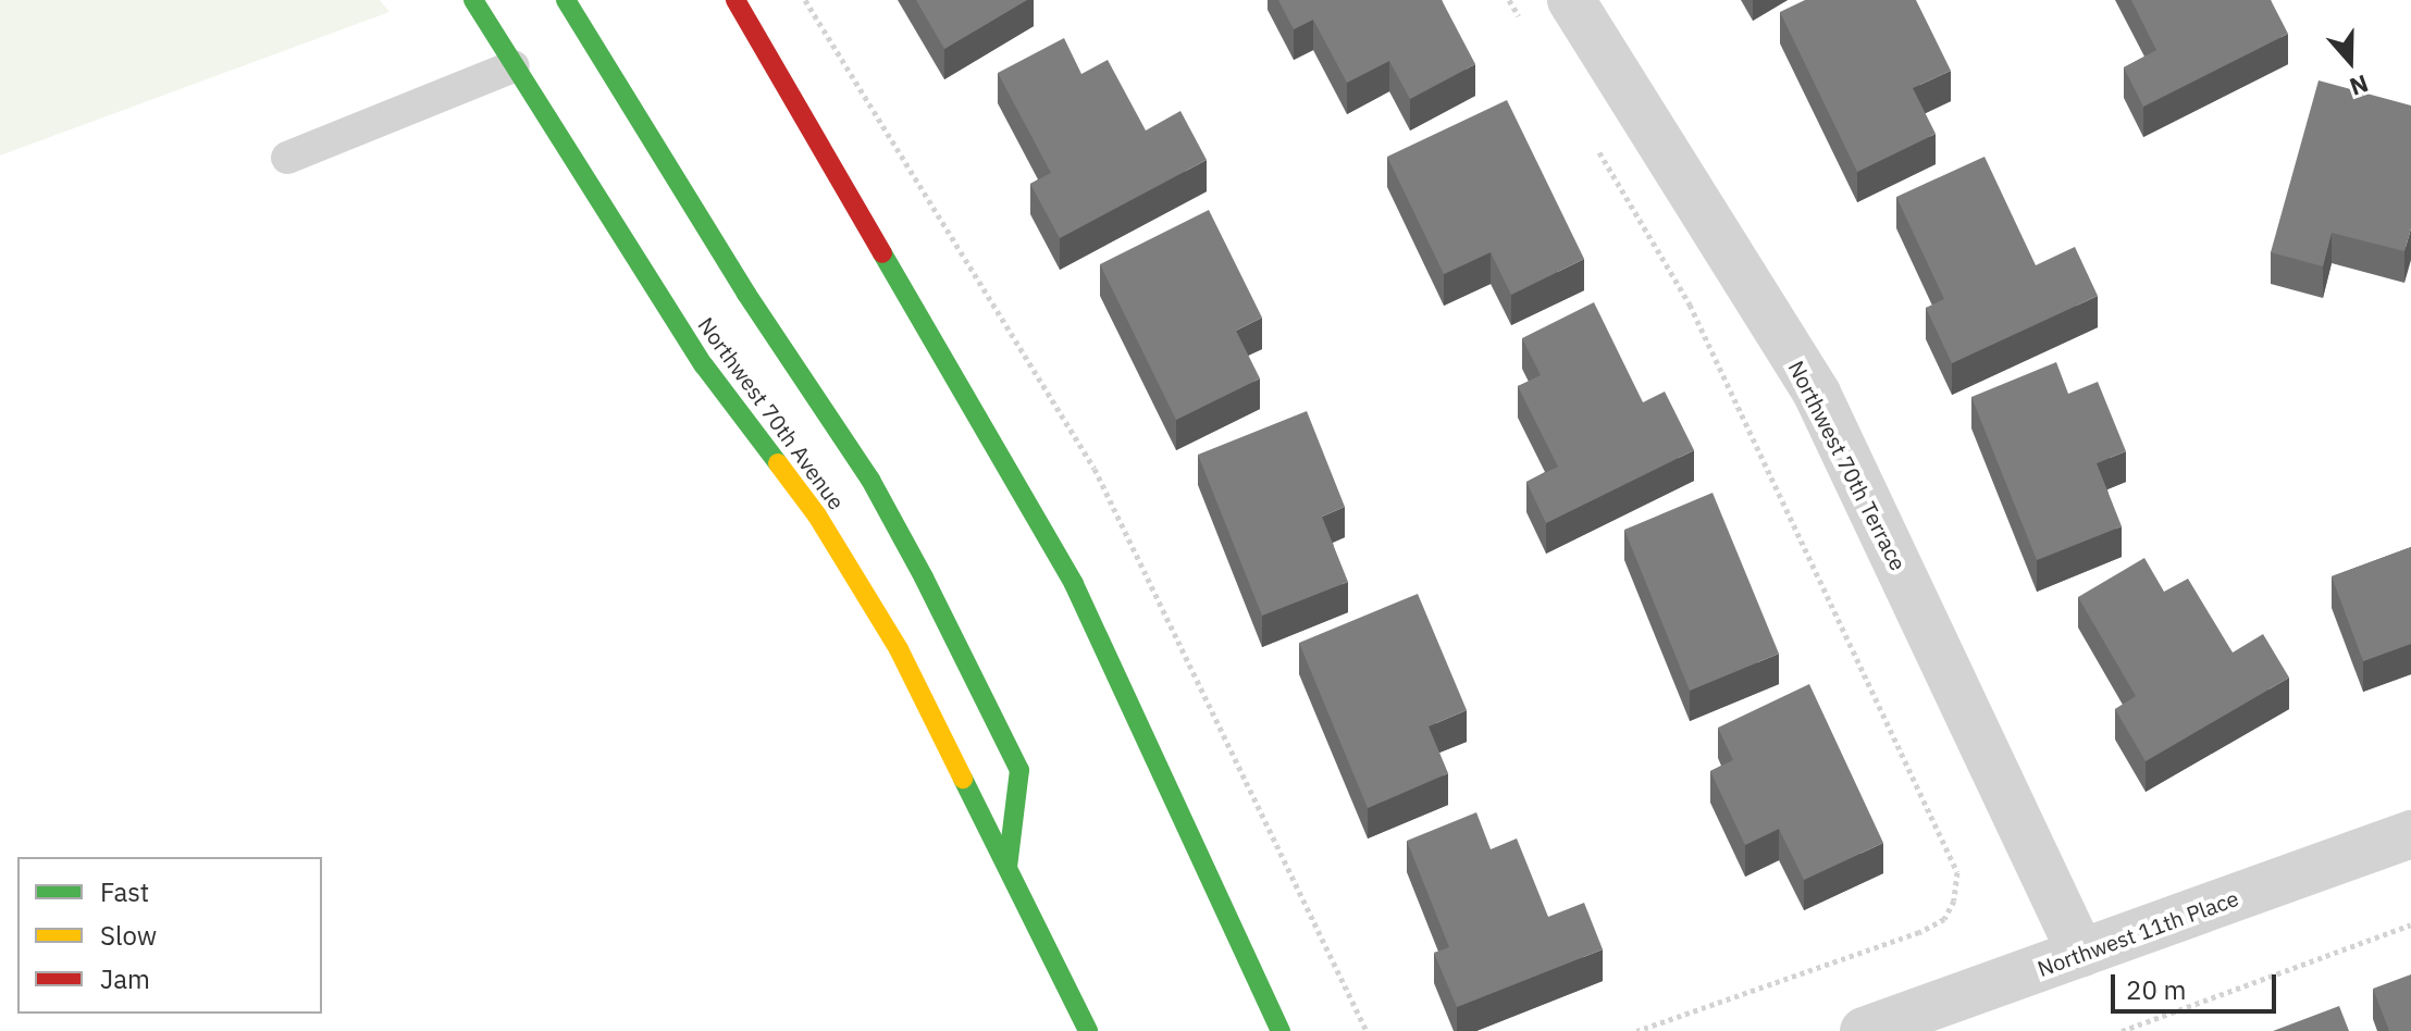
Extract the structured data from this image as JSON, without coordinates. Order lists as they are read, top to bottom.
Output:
{
  "streets": {
    "street": ["Northwest 70th Avenue", "Northwest 70th Terrace", "Northwest 11th Place"]
  },
  "crossings": [
    ["Northwest 70th Terrace", "Northwest 11th Place"]
  ],
  "legend": ["Fast", "Slow", "Jam"],
  "scale_bar": "20 m",
  "north": "bottom"
}
